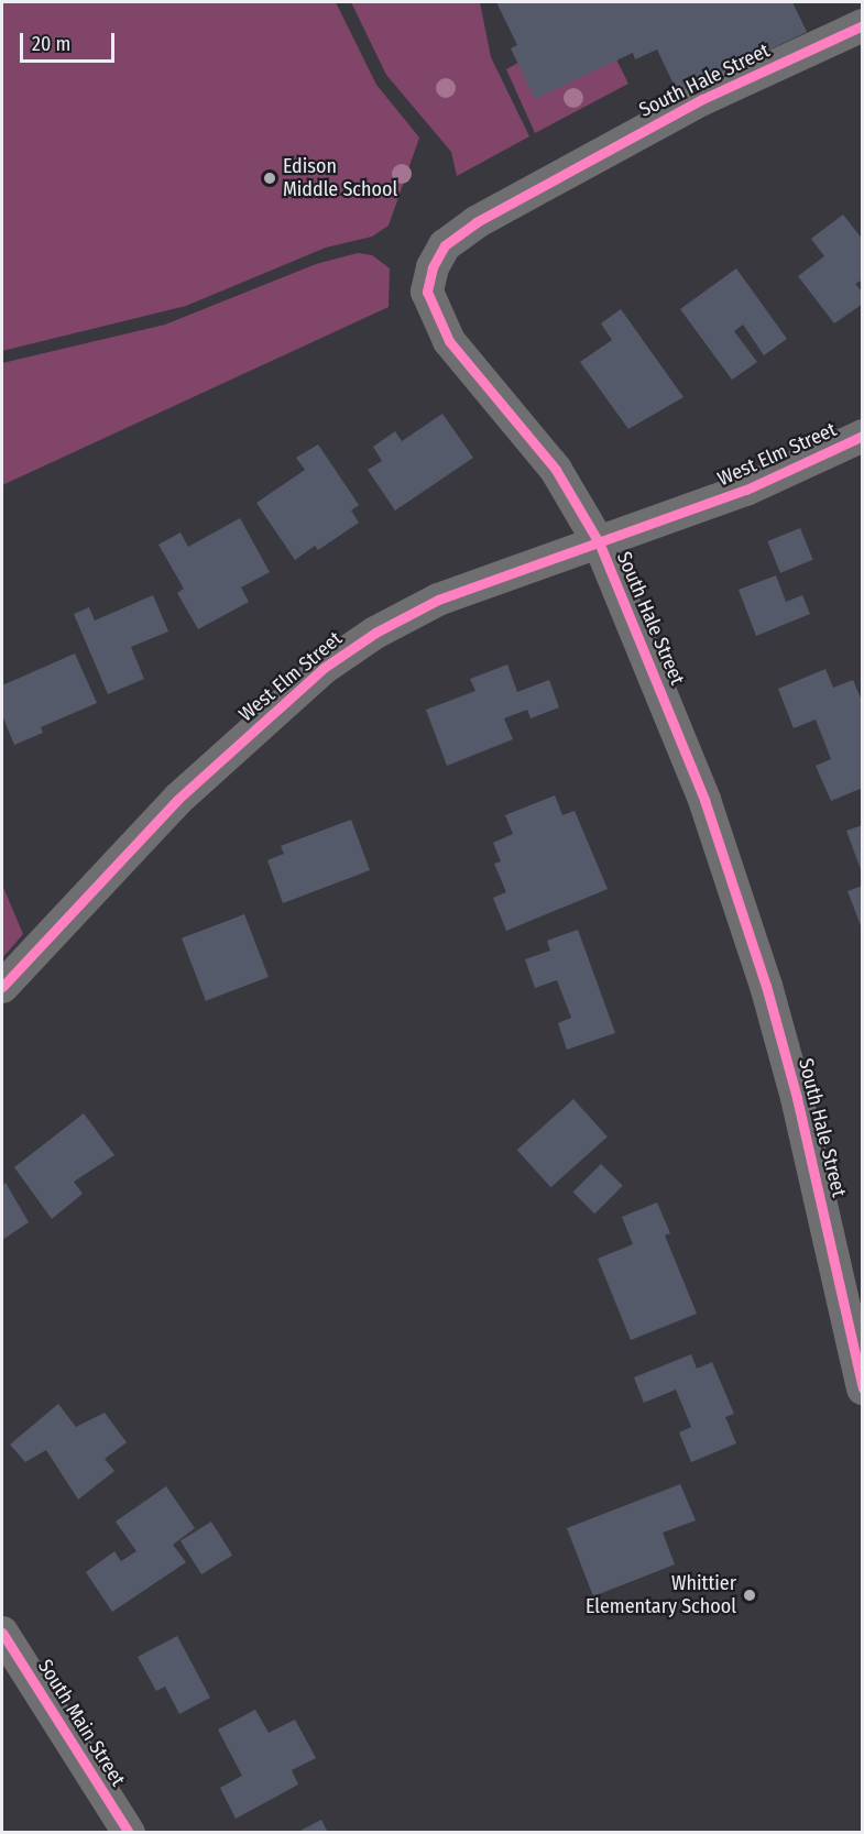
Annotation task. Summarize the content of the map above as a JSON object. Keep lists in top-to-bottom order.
{
  "streets": {
    "street": ["South Hale Street", "West Elm Street", "South Main Street"]
  },
  "crossings": [
    ["South Hale Street", "West Elm Street"]
  ],
  "places": ["Edison Middle School", "Whittier Elementary School"],
  "scale_bar": "20 m"
}
